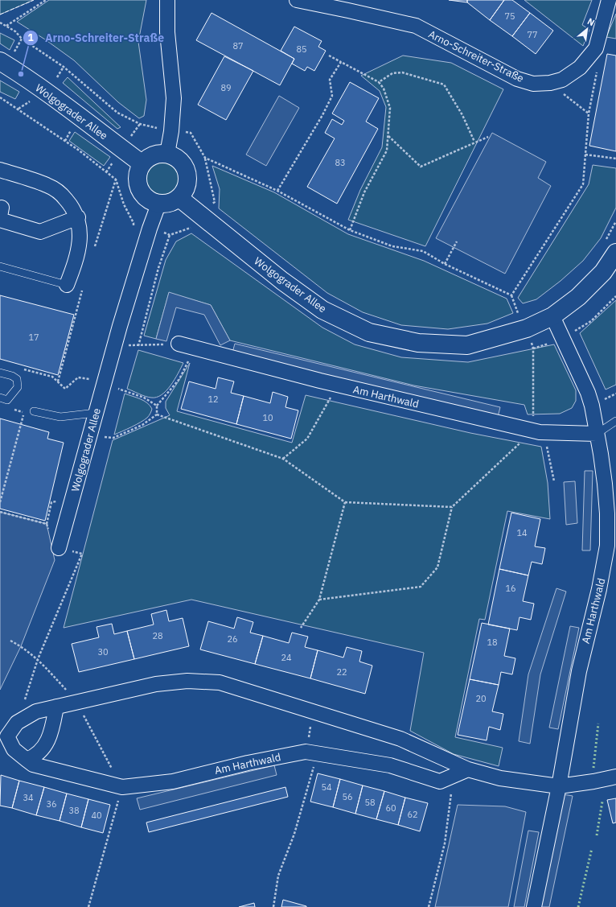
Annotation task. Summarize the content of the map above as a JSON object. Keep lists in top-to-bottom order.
{
  "streets": {
    "main road": ["Wolgograder Allee"],
    "street": ["Arno-Schreiter-Straße", "Am Harthwald"]
  },
  "crossings": [
    ["Wolgograder Allee", "Am Harthwald"]
  ],
  "places": ["Arno-Schreiter-Straße"],
  "house_numbers": [
    "75",
    "77",
    "87",
    "85",
    "89",
    "83",
    "17",
    "12",
    "10",
    "14",
    "16",
    "28",
    "26",
    "18",
    "30",
    "24",
    "22",
    "20",
    "54",
    "56",
    "34",
    "58",
    "36",
    "60",
    "38",
    "62",
    "40"
  ],
  "north": "top right"
}
